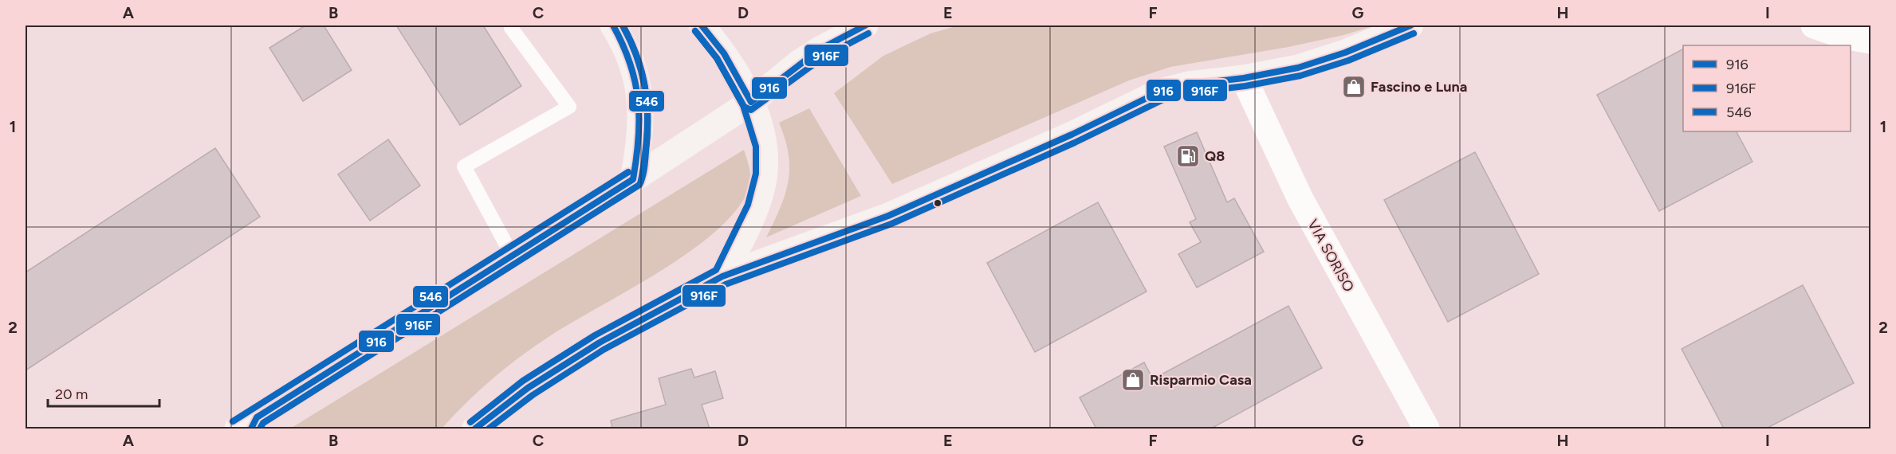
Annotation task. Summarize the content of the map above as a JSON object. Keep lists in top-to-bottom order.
{
  "streets": {
    "street": ["VIA SORISO"]
  },
  "places": {
    "shop": ["Fascino e Luna", "Risparmio Casa"],
    "fuel station": ["Q8"]
  },
  "lines": ["transit line 916", "transit line 916F", "transit line 546"],
  "legend": ["916", "916F", "546"],
  "scale_bar": "20 m",
  "grid": {
    "columns": [
      "A",
      "B",
      "C",
      "D",
      "E",
      "F",
      "G",
      "H",
      "I"
    ],
    "rows": ["1", "2"]
  }
}
